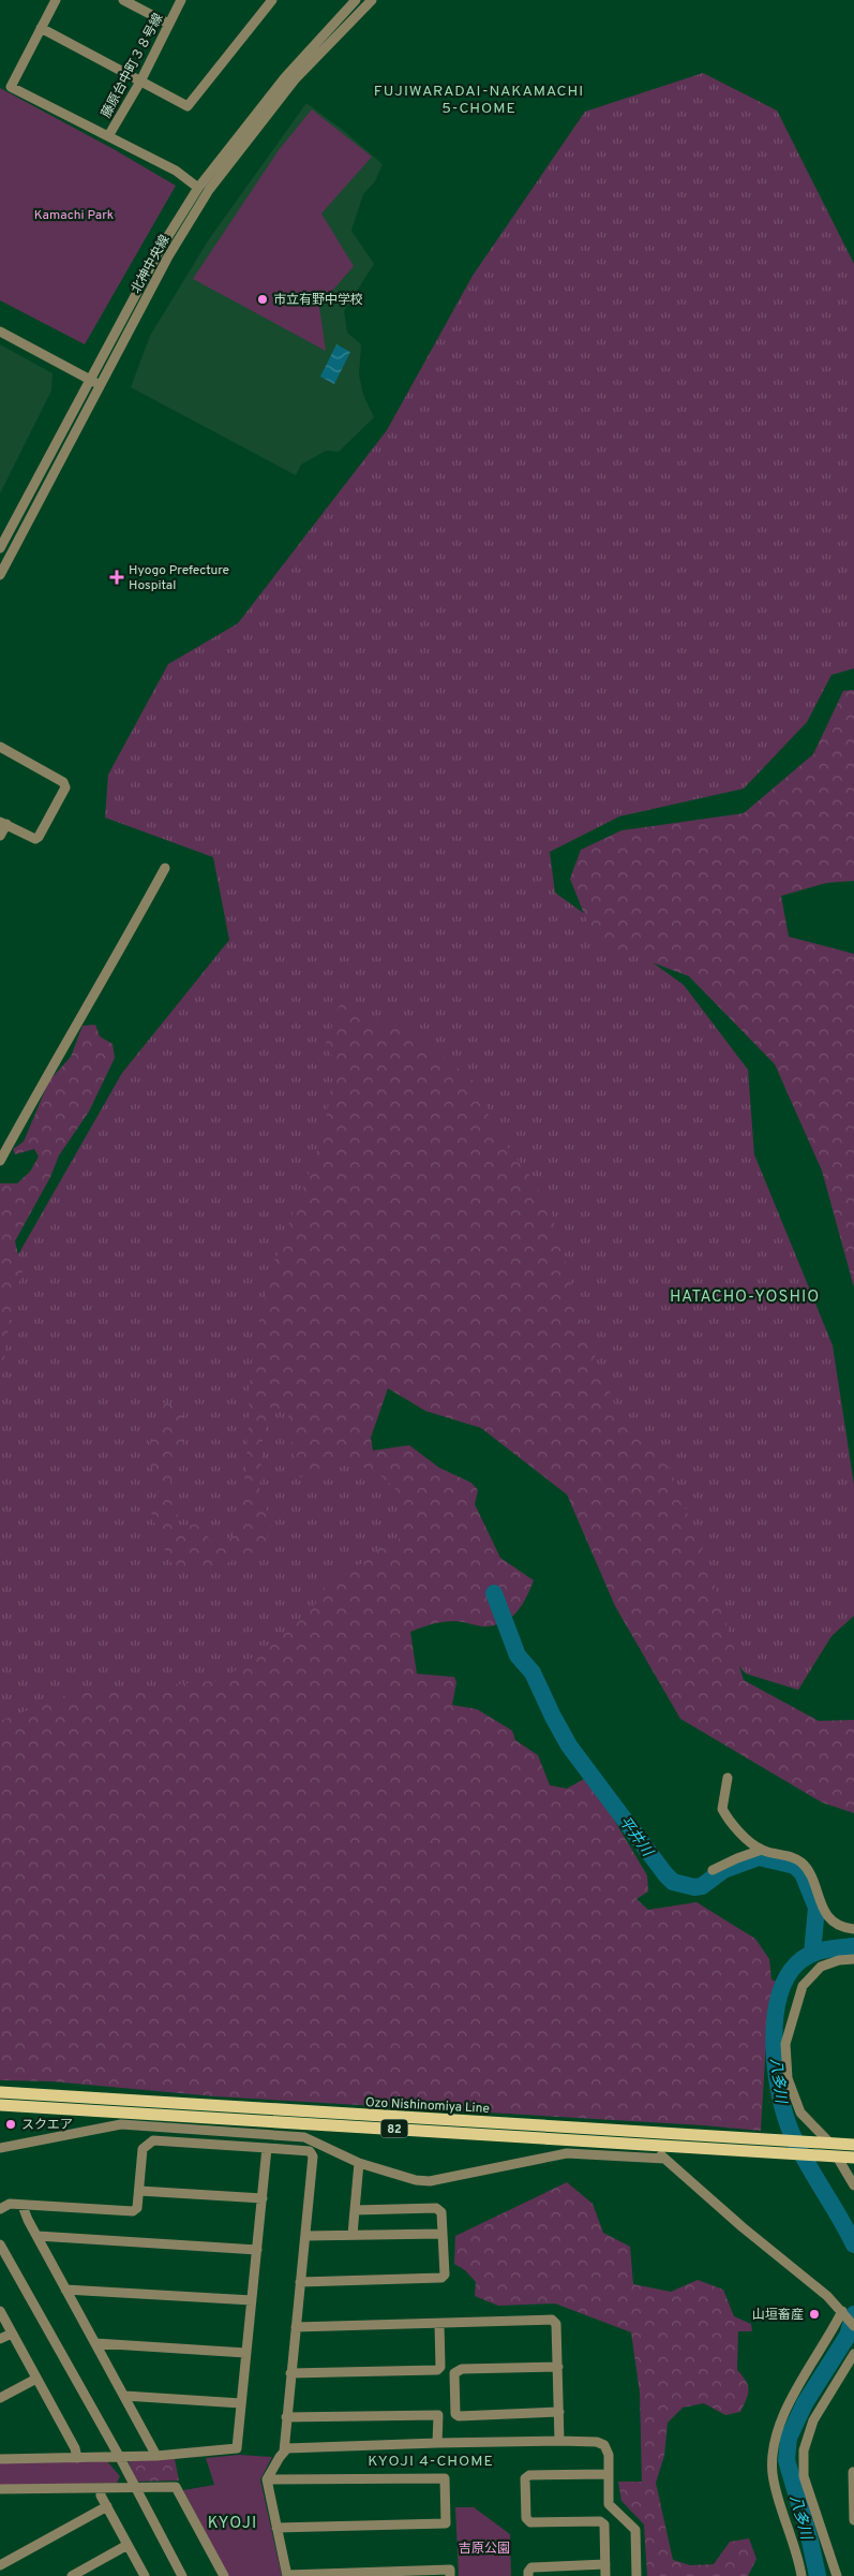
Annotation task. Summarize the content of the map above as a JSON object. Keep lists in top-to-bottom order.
{
  "streets": {
    "main road": ["Ozo Nishinomiya Line", "82"],
    "street": ["藤原台中町３８号線", "北神中央線"]
  },
  "crossings": [
    ["藤原台中町３８号線", "北神中央線"]
  ],
  "districts": [
    "FUJIWARADAI-NAKAMACHI 5-CHOME",
    "HATACHO-YOSHIO",
    "KYOJI 4-CHOME",
    "KYOJI"
  ],
  "water": ["平井川", "八多川"],
  "parks": ["Kamachi Park", "吉原公園"],
  "places": {
    "other": ["市立有野中学校", "スクエア", "山垣畜産"],
    "health": ["Hyogo Prefecture Hospital"]
  }
}
